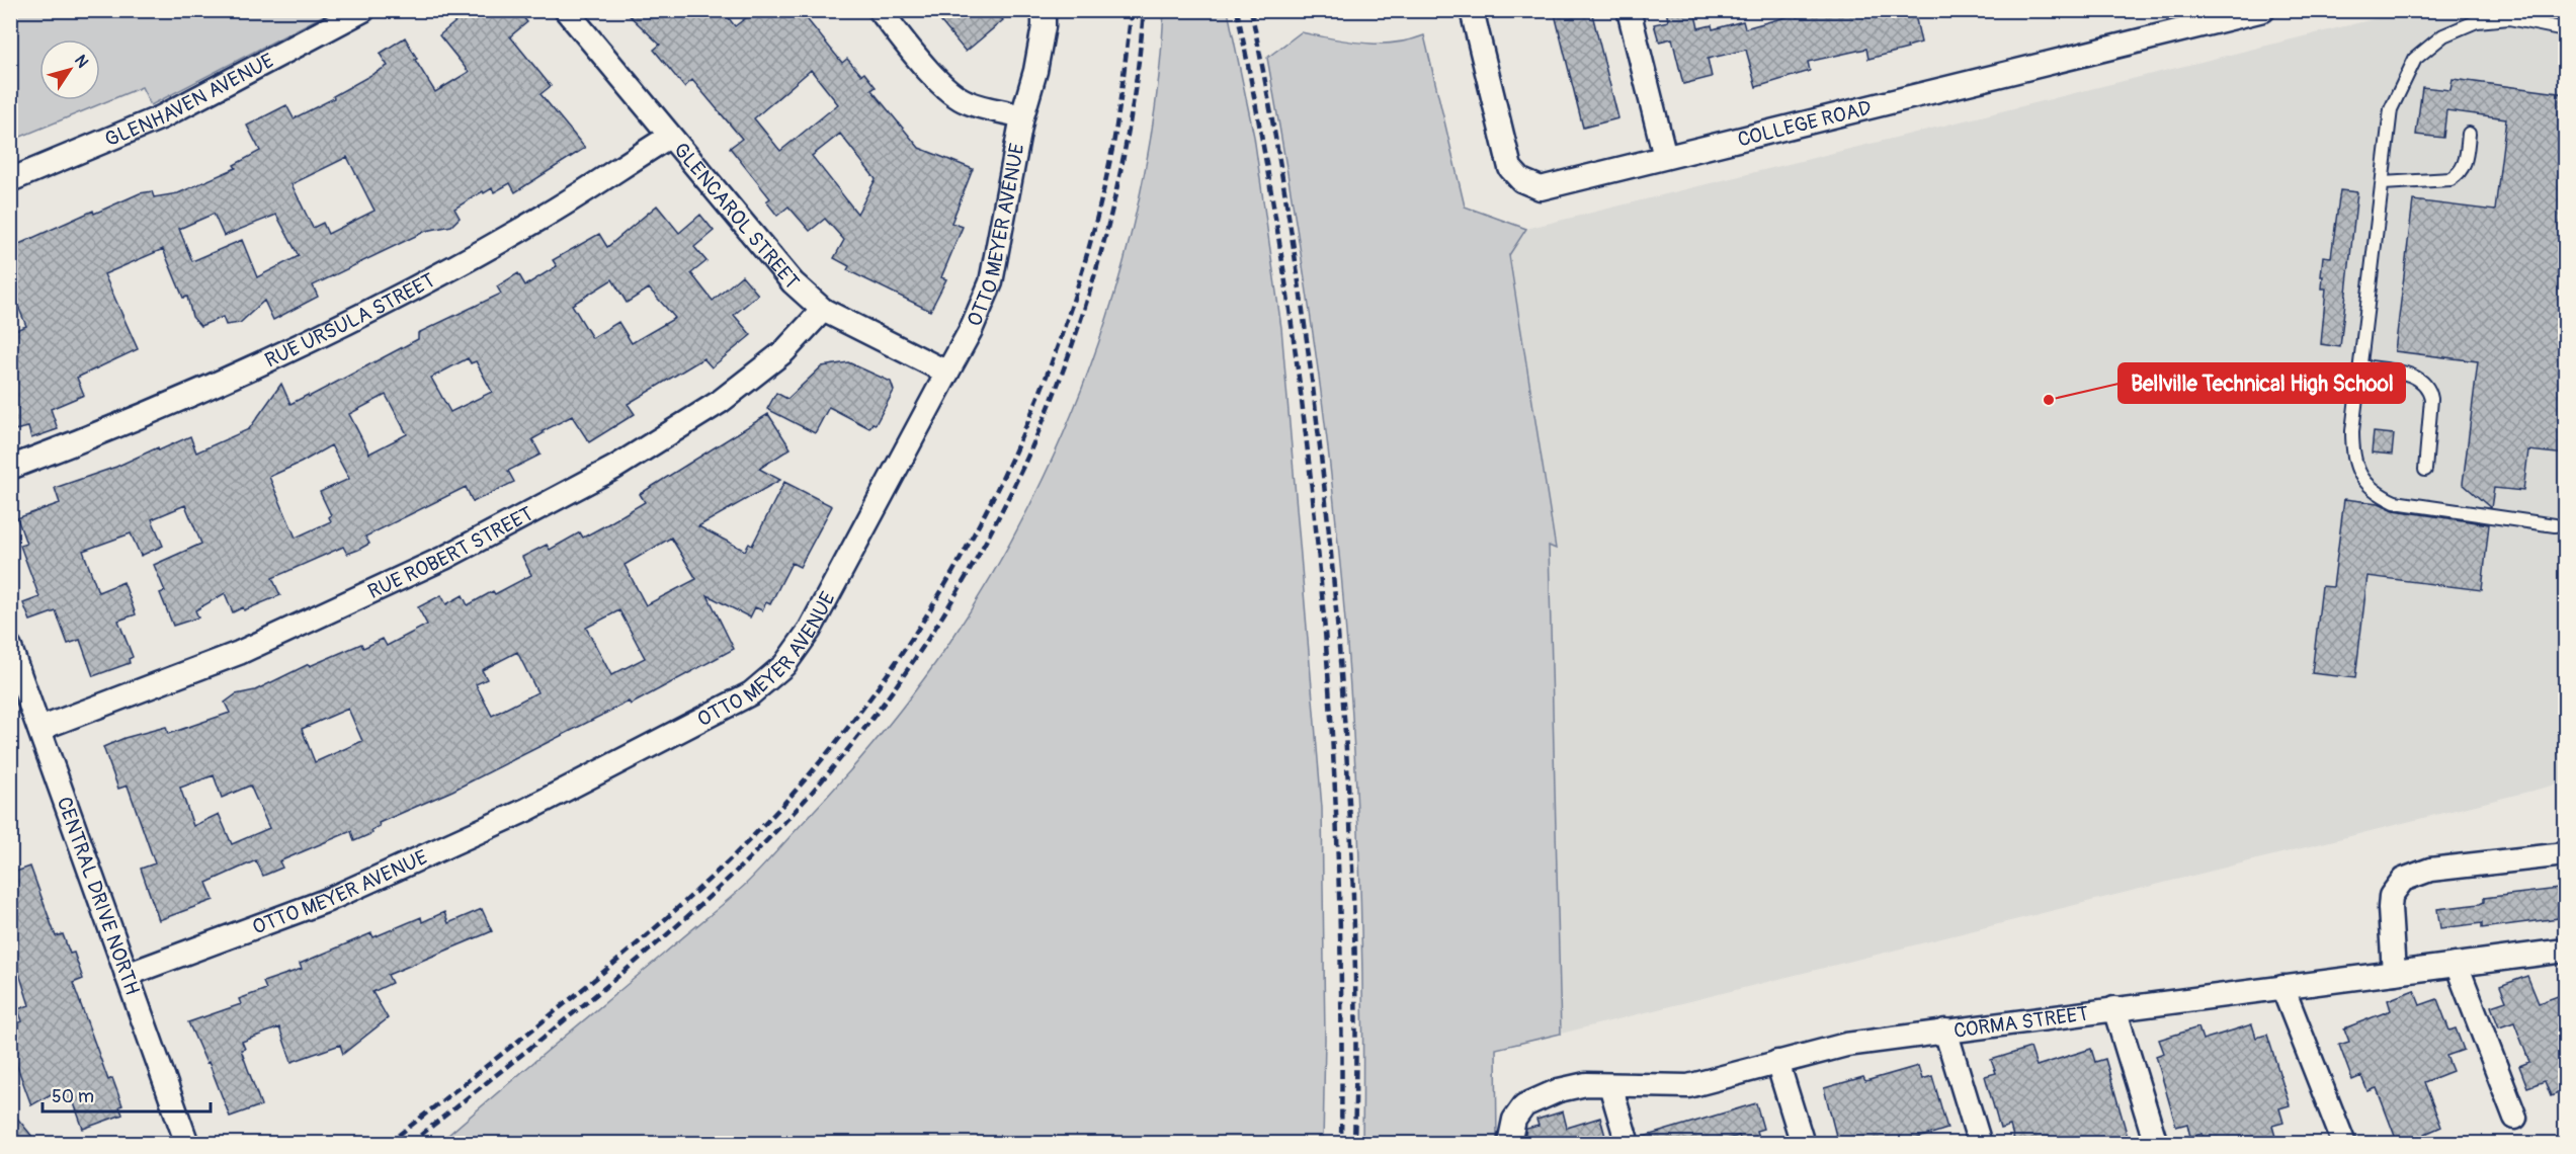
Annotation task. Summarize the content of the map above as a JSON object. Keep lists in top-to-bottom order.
{
  "streets": {
    "street": [
      "GLENHAVEN AVENUE",
      "COLLEGE ROAD",
      "GLENCAROL STREET",
      "OTTO MEYER AVENUE",
      "RUE URSULA STREET",
      "RUE ROBERT STREET",
      "CENTRAL DRIVE NORTH",
      "CORMA STREET"
    ]
  },
  "crossings": [
    ["GLENCAROL STREET", "OTTO MEYER AVENUE"],
    ["GLENCAROL STREET", "RUE URSULA STREET"],
    ["GLENCAROL STREET", "RUE ROBERT STREET"],
    ["OTTO MEYER AVENUE", "CENTRAL DRIVE NORTH"],
    ["RUE ROBERT STREET", "CENTRAL DRIVE NORTH"]
  ],
  "places": ["Bellville Technical High School"],
  "scale_bar": "50 m",
  "north": "top right"
}
